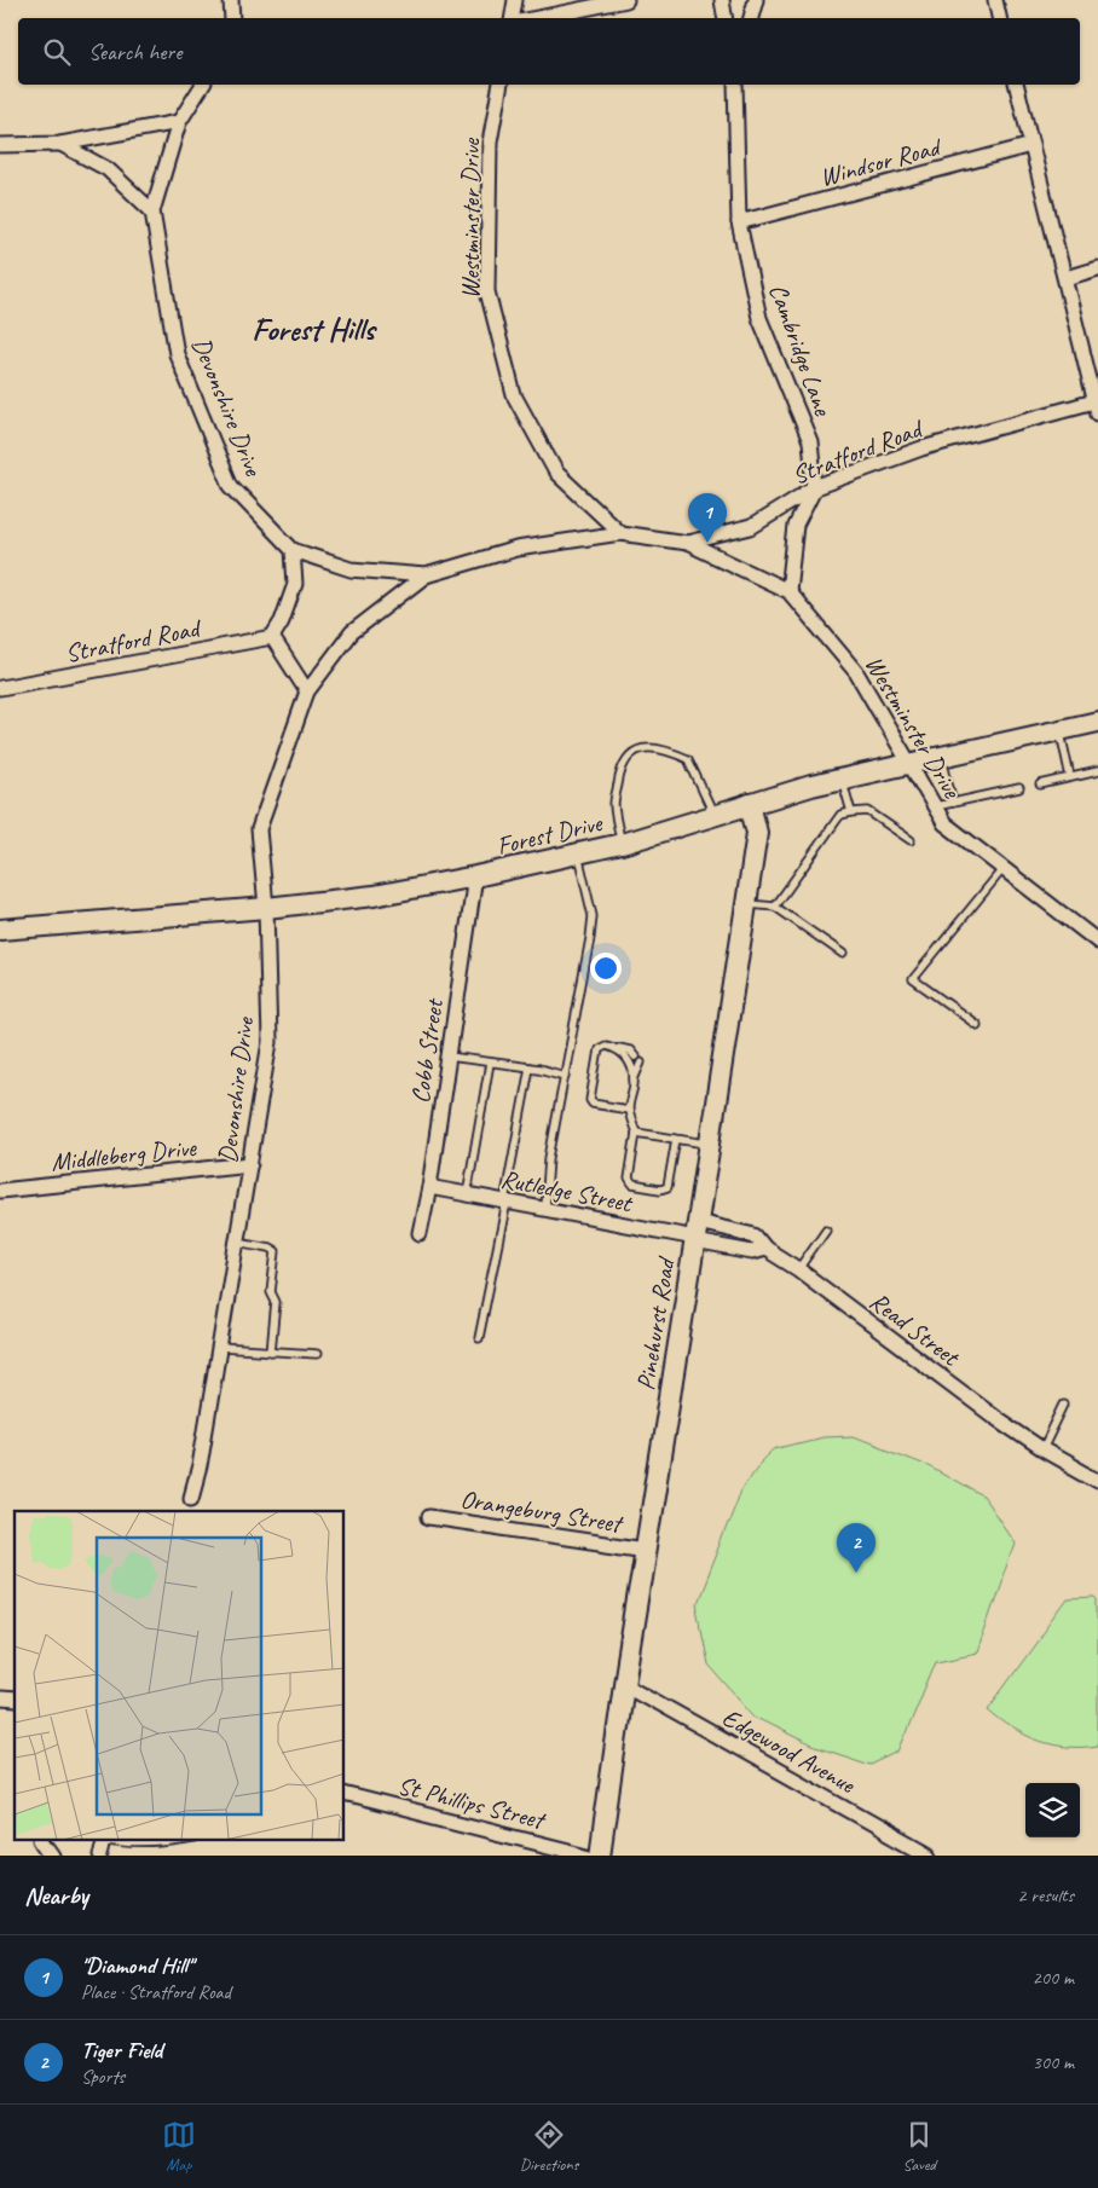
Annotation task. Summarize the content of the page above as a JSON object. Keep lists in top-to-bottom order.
{
  "streets": {
    "main road": ["Forest Drive", "Pinehurst Road"],
    "street": [
      "Windsor Road",
      "Westminster Drive",
      "Cambridge Lane",
      "Devonshire Drive",
      "Stratford Road",
      "Cobb Street",
      "Middleberg Drive",
      "Rutledge Street",
      "Read Street",
      "Orangeburg Street",
      "Edgewood Avenue",
      "St Phillips Street"
    ]
  },
  "crossings": [
    ["Windsor Road", "Cambridge Lane"],
    ["Westminster Drive", "Stratford Road"],
    ["Westminster Drive", "Forest Drive"],
    ["Cambridge Lane", "Stratford Road"],
    ["Devonshire Drive", "Stratford Road"],
    ["Devonshire Drive", "Forest Drive"],
    ["Devonshire Drive", "Middleberg Drive"],
    ["Forest Drive", "Cobb Street"],
    ["Forest Drive", "Pinehurst Road"],
    ["Cobb Street", "Rutledge Street"],
    ["Rutledge Street", "Pinehurst Road"],
    ["Rutledge Street", "Read Street"],
    ["Pinehurst Road", "Orangeburg Street"],
    ["Pinehurst Road", "Edgewood Avenue"]
  ],
  "districts": ["Forest Hills"],
  "page": {
    "search": "Search here",
    "pins": ["1", "2"],
    "heading": ["Nearby", "2 results"],
    "list": [
      {
        "mark": "1",
        "name": "\"Diamond Hill\"",
        "note": "Place · Stratford Road",
        "value": "200 m"
      },
      {
        "mark": "2",
        "name": "Tiger Field",
        "note": "Sports",
        "value": "300 m"
      }
    ],
    "nav": ["Map", "Directions", "Saved"]
  }
}
